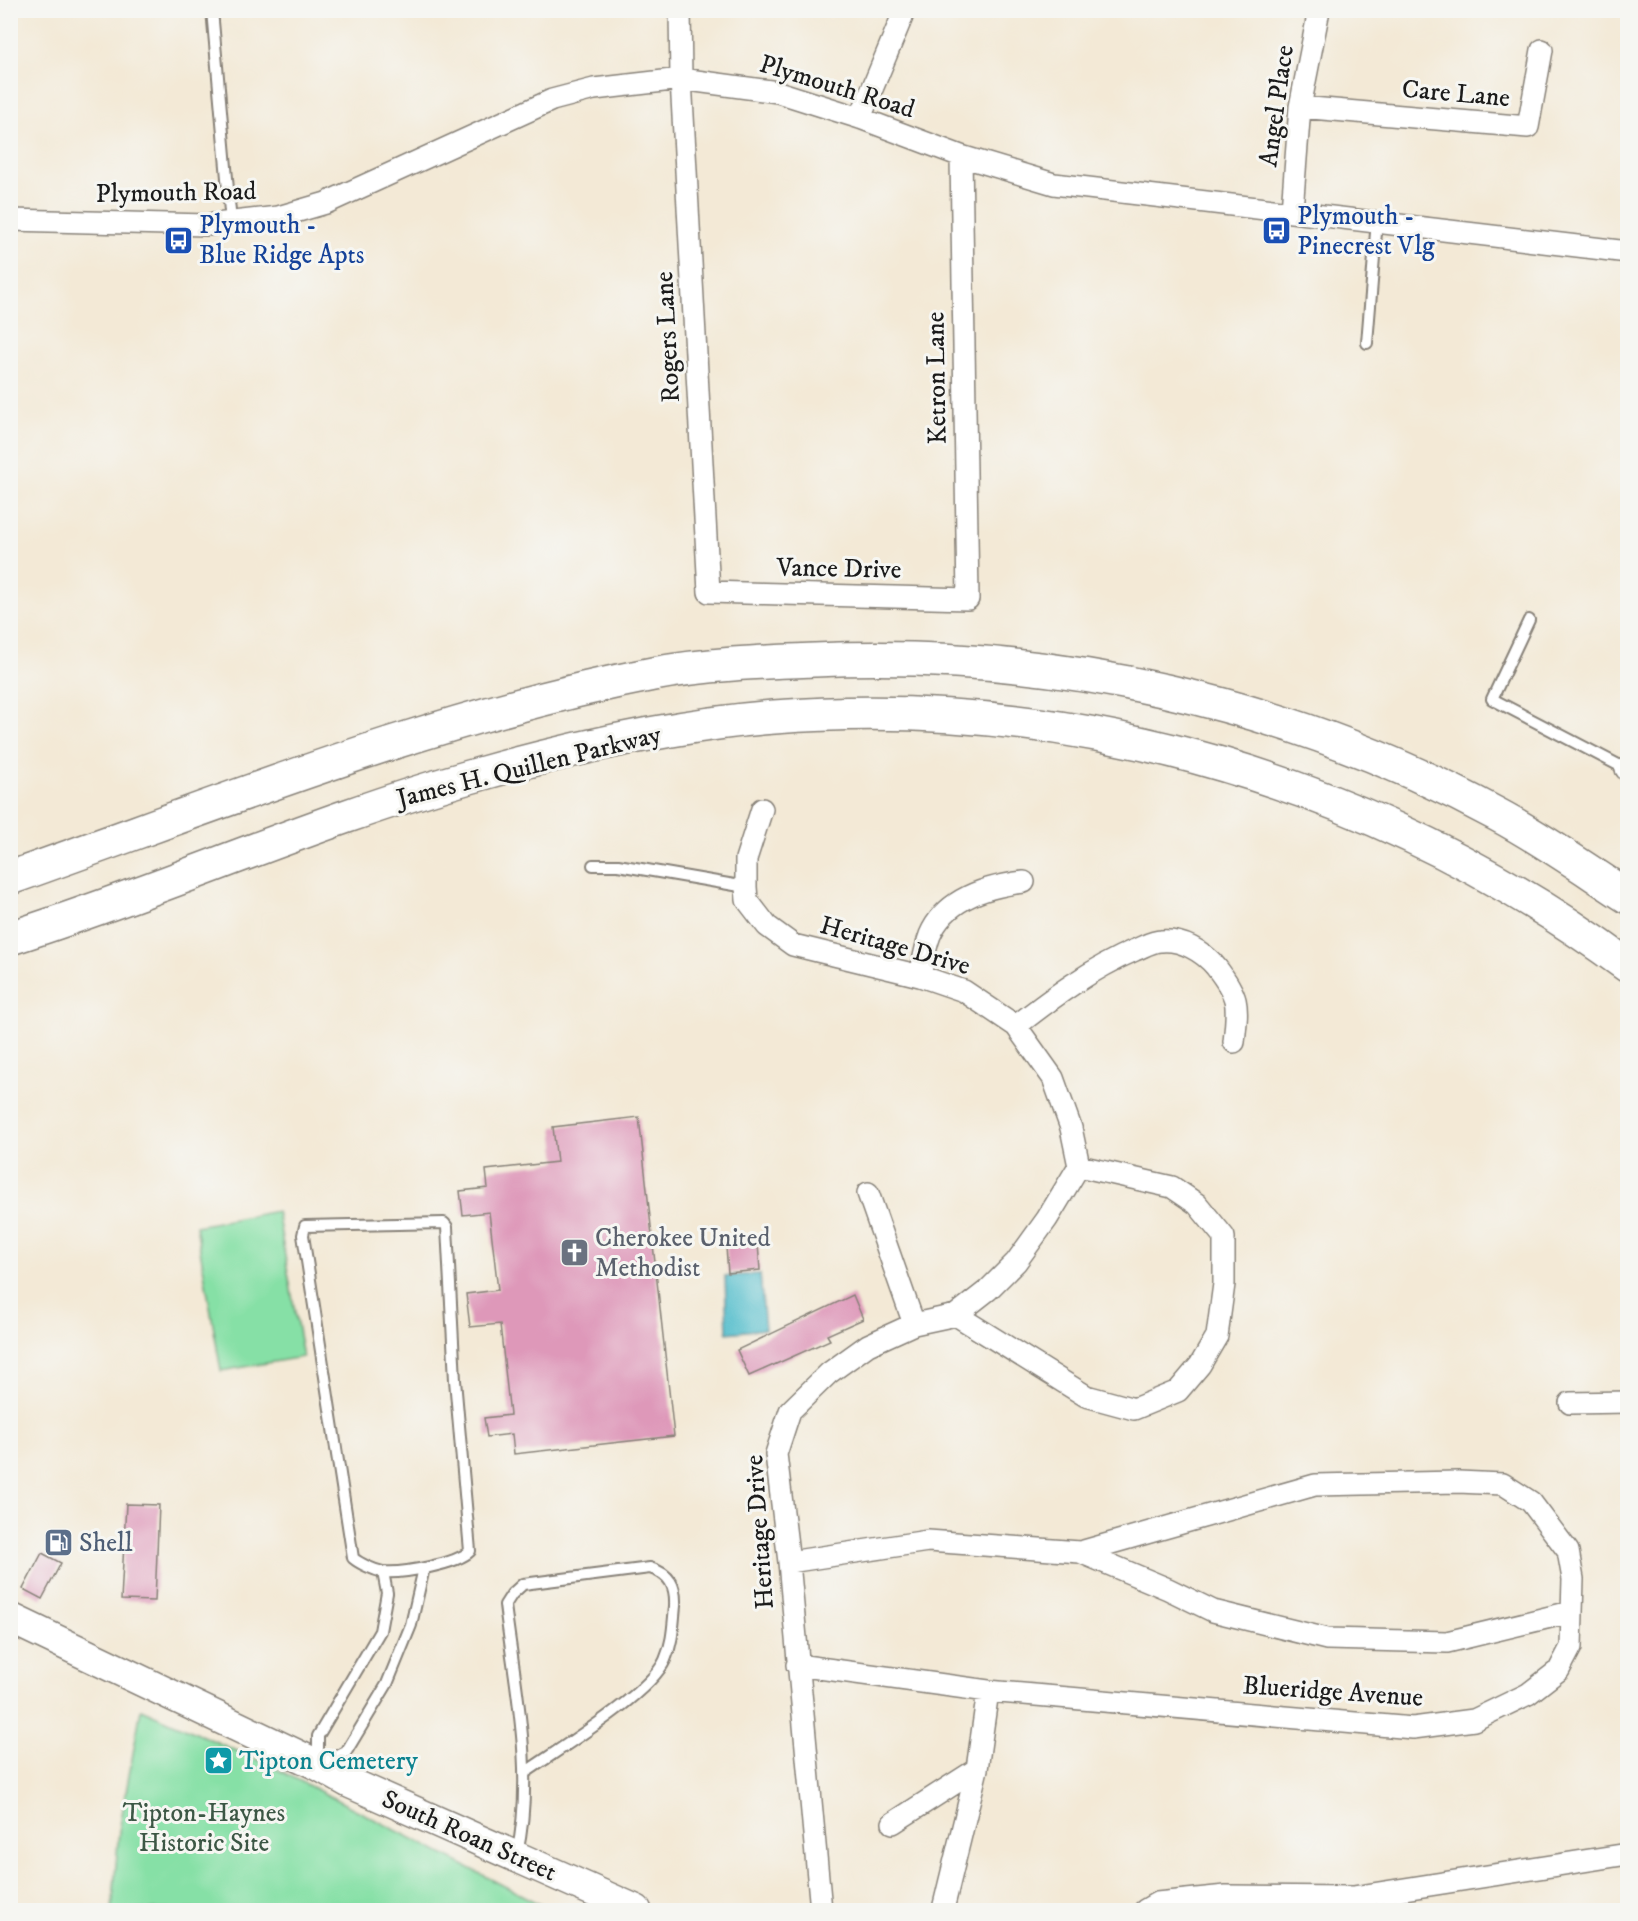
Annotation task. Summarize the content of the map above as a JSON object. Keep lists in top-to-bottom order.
{
  "streets": {
    "highway": ["James H. Quillen Parkway"],
    "main road": ["South Roan Street"],
    "street": [
      "Plymouth Road",
      "Care Lane",
      "Angel Place",
      "Rogers Lane",
      "Ketron Lane",
      "Vance Drive",
      "Heritage Drive",
      "Blueridge Avenue"
    ]
  },
  "crossings": [
    ["Plymouth Road", "Angel Place"],
    ["Plymouth Road", "Rogers Lane"],
    ["Plymouth Road", "Ketron Lane"],
    ["Care Lane", "Angel Place"],
    ["Rogers Lane", "Vance Drive"],
    ["Ketron Lane", "Vance Drive"],
    ["Heritage Drive", "Blueridge Avenue"]
  ],
  "parks": ["Tipton-Haynes Historic Site"],
  "places": {
    "bus stop": ["Plymouth - Pinecrest Vlg", "Plymouth - Blue Ridge Apts"],
    "church": ["Cherokee United Methodist"],
    "fuel station": ["Shell"],
    "place": ["Tipton Cemetery"]
  }
}
